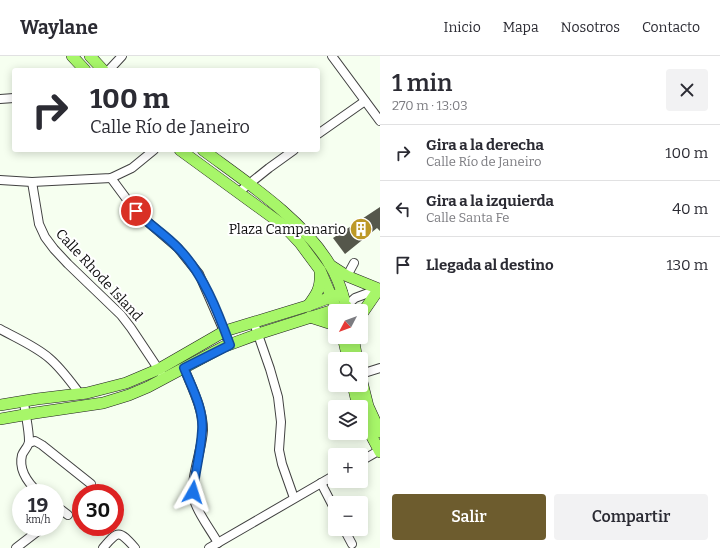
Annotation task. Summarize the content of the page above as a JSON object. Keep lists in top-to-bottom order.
{
  "streets": {
    "street": ["Calle Rhode Island"]
  },
  "places": {
    "building": ["Plaza Campanario"]
  },
  "north": "bottom left",
  "page": {
    "header": "Waylane",
    "nav": [
      "Inicio",
      "Mapa",
      "Nosotros",
      "Contacto"
    ],
    "heading": ["1 min", "270 m · 13:03"],
    "turn": ["100 m", "Calle Río de Janeiro"],
    "list": [
      {
        "name": "Gira a la derecha",
        "note": "Calle Río de Janeiro",
        "value": "100 m"
      },
      {
        "name": "Gira a la izquierda",
        "note": "Calle Santa Fe",
        "value": "40 m"
      },
      {
        "name": "Llegada al destino",
        "value": "130 m"
      }
    ],
    "map_buttons": ["+", "−"],
    "speed": "19 km/h",
    "limit": "30",
    "buttons": ["Salir", "Compartir"]
  }
}
